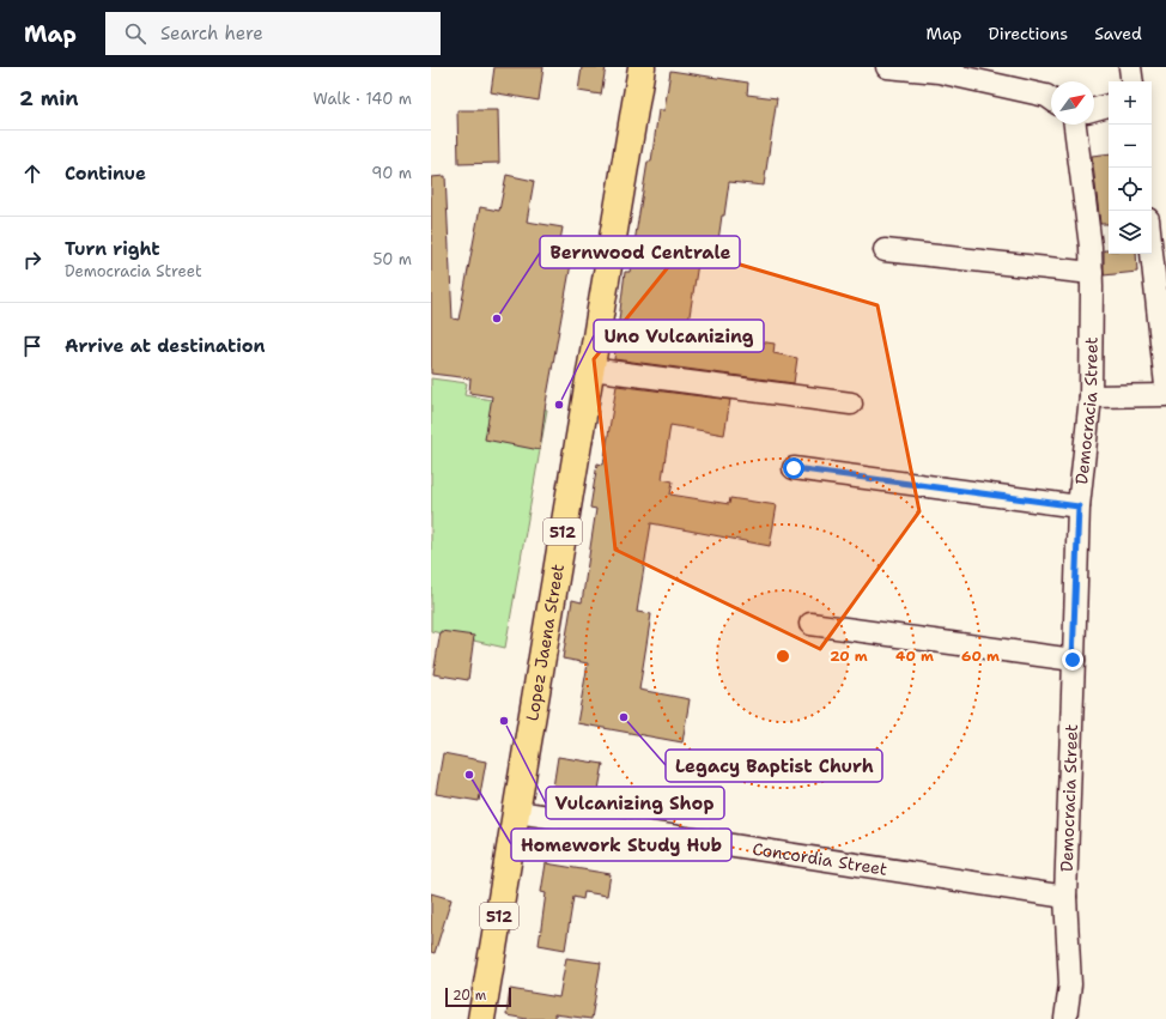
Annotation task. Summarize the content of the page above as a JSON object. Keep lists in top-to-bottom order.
{
  "streets": {
    "main road": ["512", "Lopez Jaena Street"],
    "street": ["Democracia Street", "Concordia Street"]
  },
  "crossings": [
    ["Democracia Street", "Concordia Street"],
    ["Lopez Jaena Street", "Concordia Street"]
  ],
  "places": [
    "Bernwood Centrale",
    "Uno Vulcanizing",
    "Legacy Baptist Churh",
    "Vulcanizing Shop",
    "Homework Study Hub"
  ],
  "scale_bar": "20 m",
  "north": "top right",
  "page": {
    "header": "Map",
    "search": "Search here",
    "nav": ["Map", "Directions", "Saved"],
    "heading": ["2 min", "Walk · 140 m"],
    "map_buttons": ["+", "−"],
    "list": [
      ["Continue", "90 m"],
      ["Turn right", "Democracia Street", "50 m"],
      "Arrive at destination"
    ],
    "scale": "20 m"
  },
  "rings": ["20 m", "40 m", "60 m"]
}
